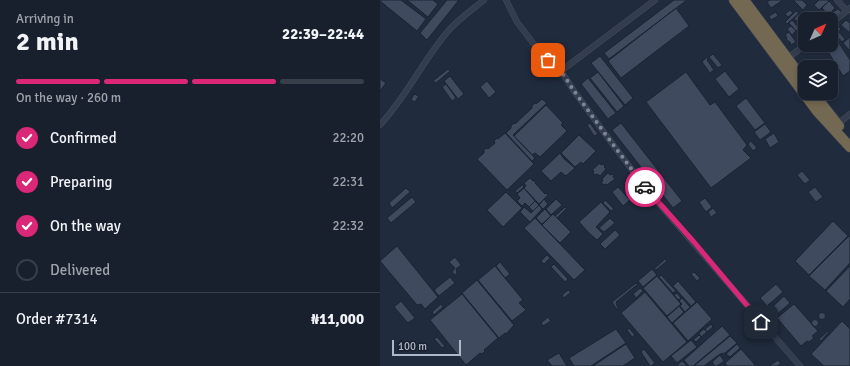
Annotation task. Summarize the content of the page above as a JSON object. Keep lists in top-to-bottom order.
{
  "scale_bar": "100 m",
  "north": "top right",
  "page": {
    "heading": ["2 min", "Arriving in", "22:39–22:44"],
    "panel": ["Order #7314", "₦11,000"],
    "bar": "On the way · 260 m",
    "list": [
      ["Confirmed", "22:20"],
      ["Preparing", "22:31"],
      ["On the way", "22:32"],
      "Delivered"
    ],
    "scale": "100 m"
  }
}
